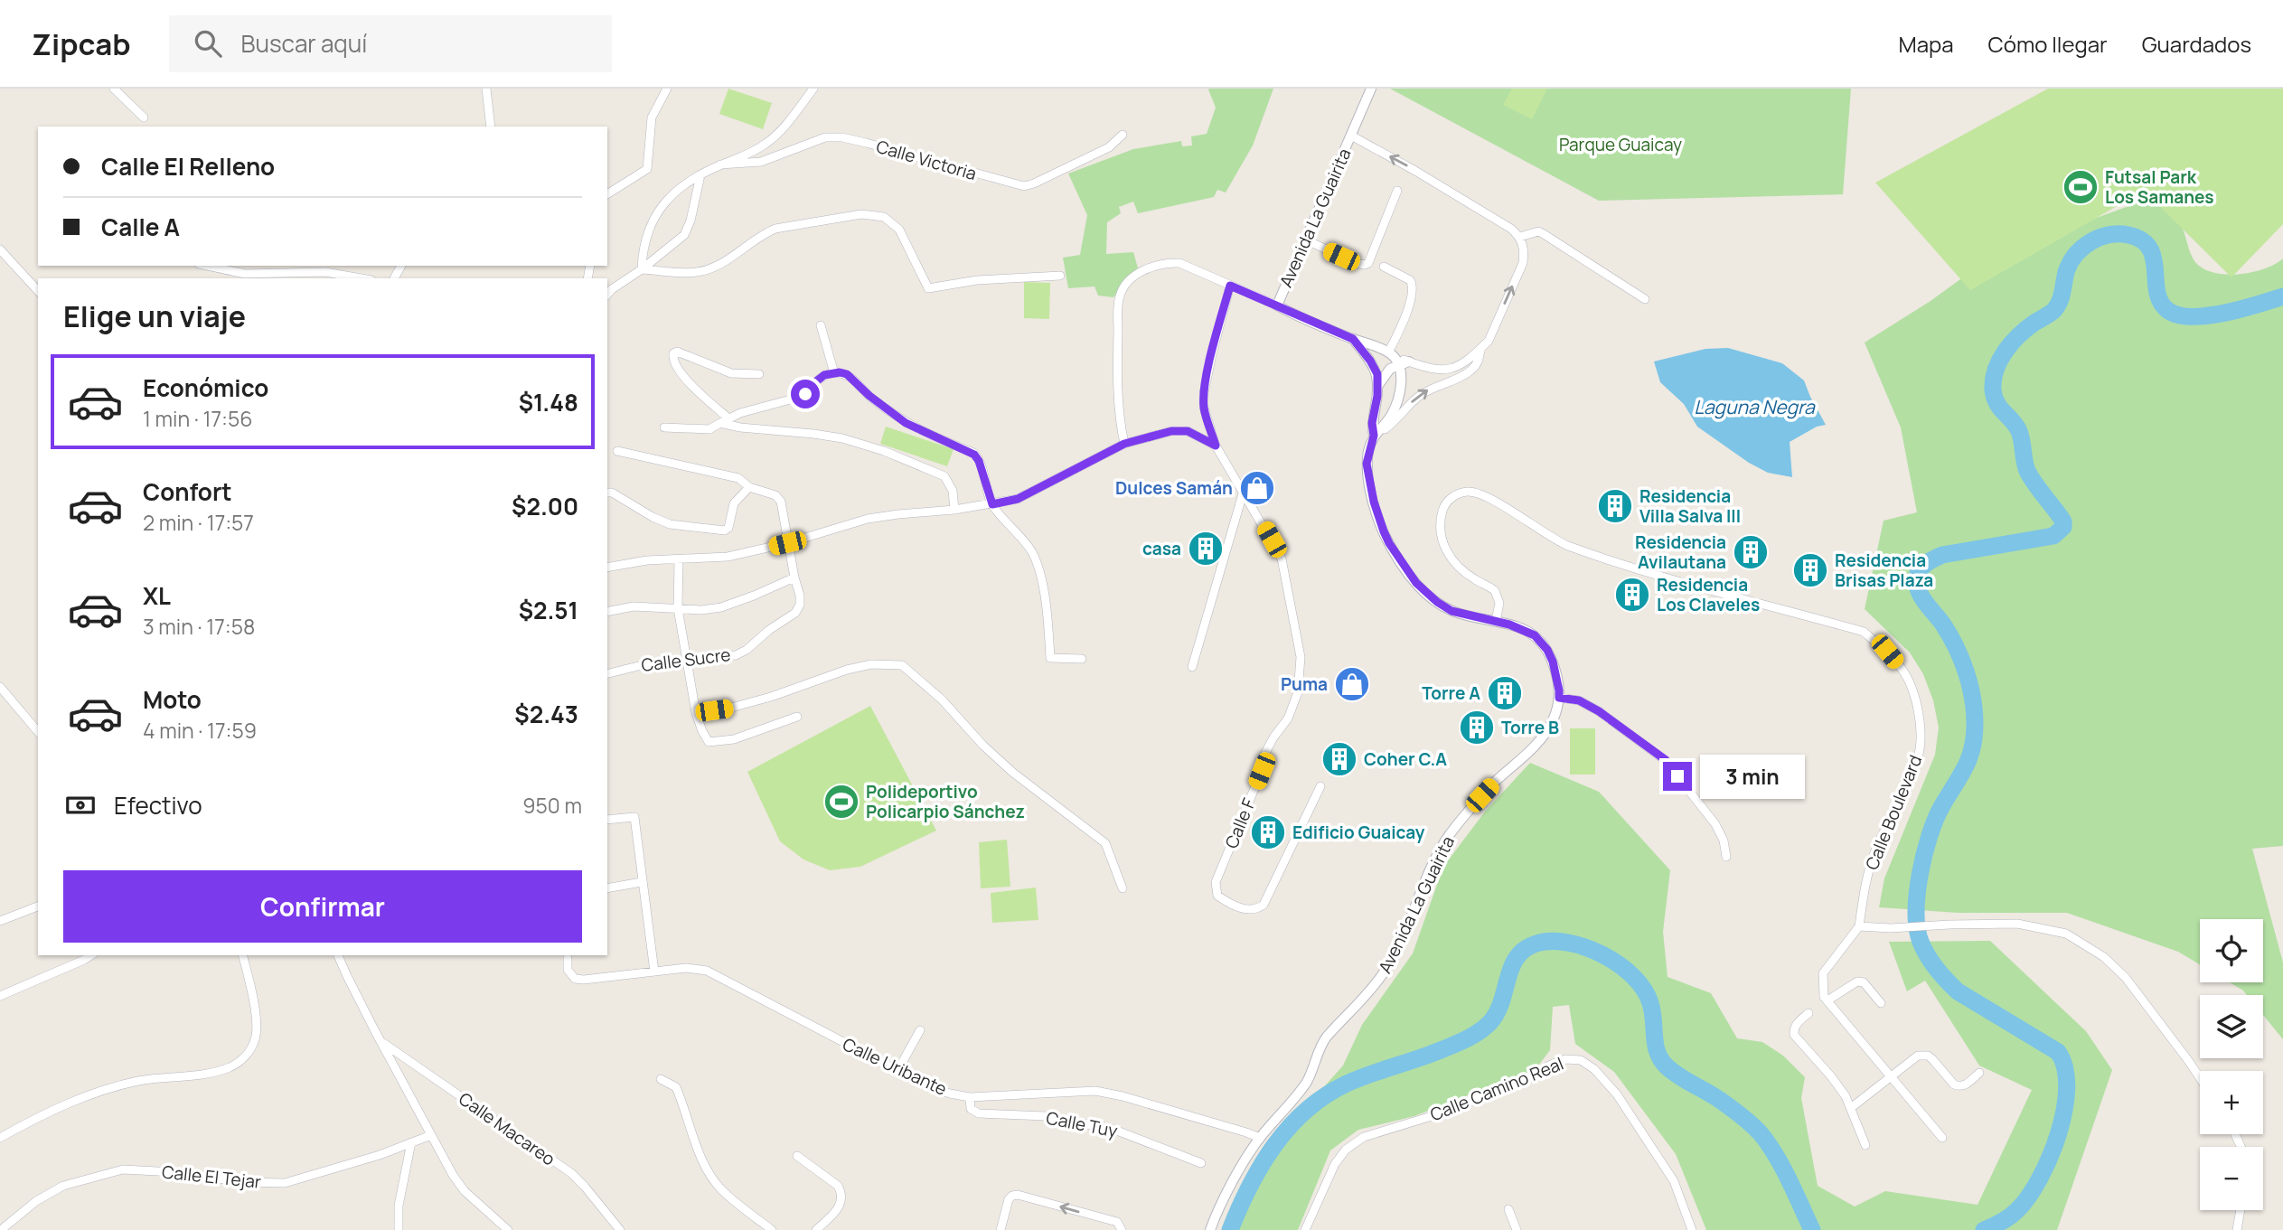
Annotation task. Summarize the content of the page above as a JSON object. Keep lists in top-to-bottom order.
{
  "streets": {
    "street": [
      "Calle Victoria",
      "Avenida La Guairita",
      "Calle Sucre",
      "Calle Boulevard",
      "Calle F",
      "Calle Uribante",
      "Calle Camino Real",
      "Calle Tuy",
      "Calle Macareo",
      "Calle El Tejar"
    ]
  },
  "crossings": [
    ["Avenida La Guairita", "Calle Boulevard"],
    ["Avenida La Guairita", "Calle Uribante"],
    ["Calle Uribante", "Calle Tuy"]
  ],
  "water": ["Laguna Negra"],
  "parks": ["Parque Guaicay"],
  "places": {
    "sports": ["Futsal Park Los Samanes", "Polideportivo Policarpio Sánchez"],
    "shop": ["Dulces Samán", "Puma"],
    "building": [
      "Residencia Villa Salva III",
      "casa",
      "Residencia Avilautana",
      "Residencia Brisas Plaza",
      "Residencia Los Claveles",
      "Torre A",
      "Torre B",
      "Coher C.A",
      "Edificio Guaicay"
    ]
  },
  "page": {
    "header": "Zipcab",
    "search": "Buscar aquí",
    "nav": ["Mapa", "Cómo llegar", "Guardados"],
    "banner": ["Calle El Relleno", "Calle A"],
    "heading": "Elige un viaje",
    "list": [
      {
        "name": "Económico",
        "note": "1 min · 17:56",
        "value": "$1.48"
      },
      {
        "name": "Confort",
        "note": "2 min · 17:57",
        "value": "$2.00"
      },
      {
        "name": "XL",
        "note": "3 min · 17:58",
        "value": "$2.51"
      },
      {
        "name": "Moto",
        "note": "4 min · 17:59",
        "value": "$2.43"
      }
    ],
    "bubble": "3 min",
    "pay": ["Efectivo", "950 m"],
    "buttons": "Confirmar",
    "map_buttons": ["+", "−"]
  }
}
